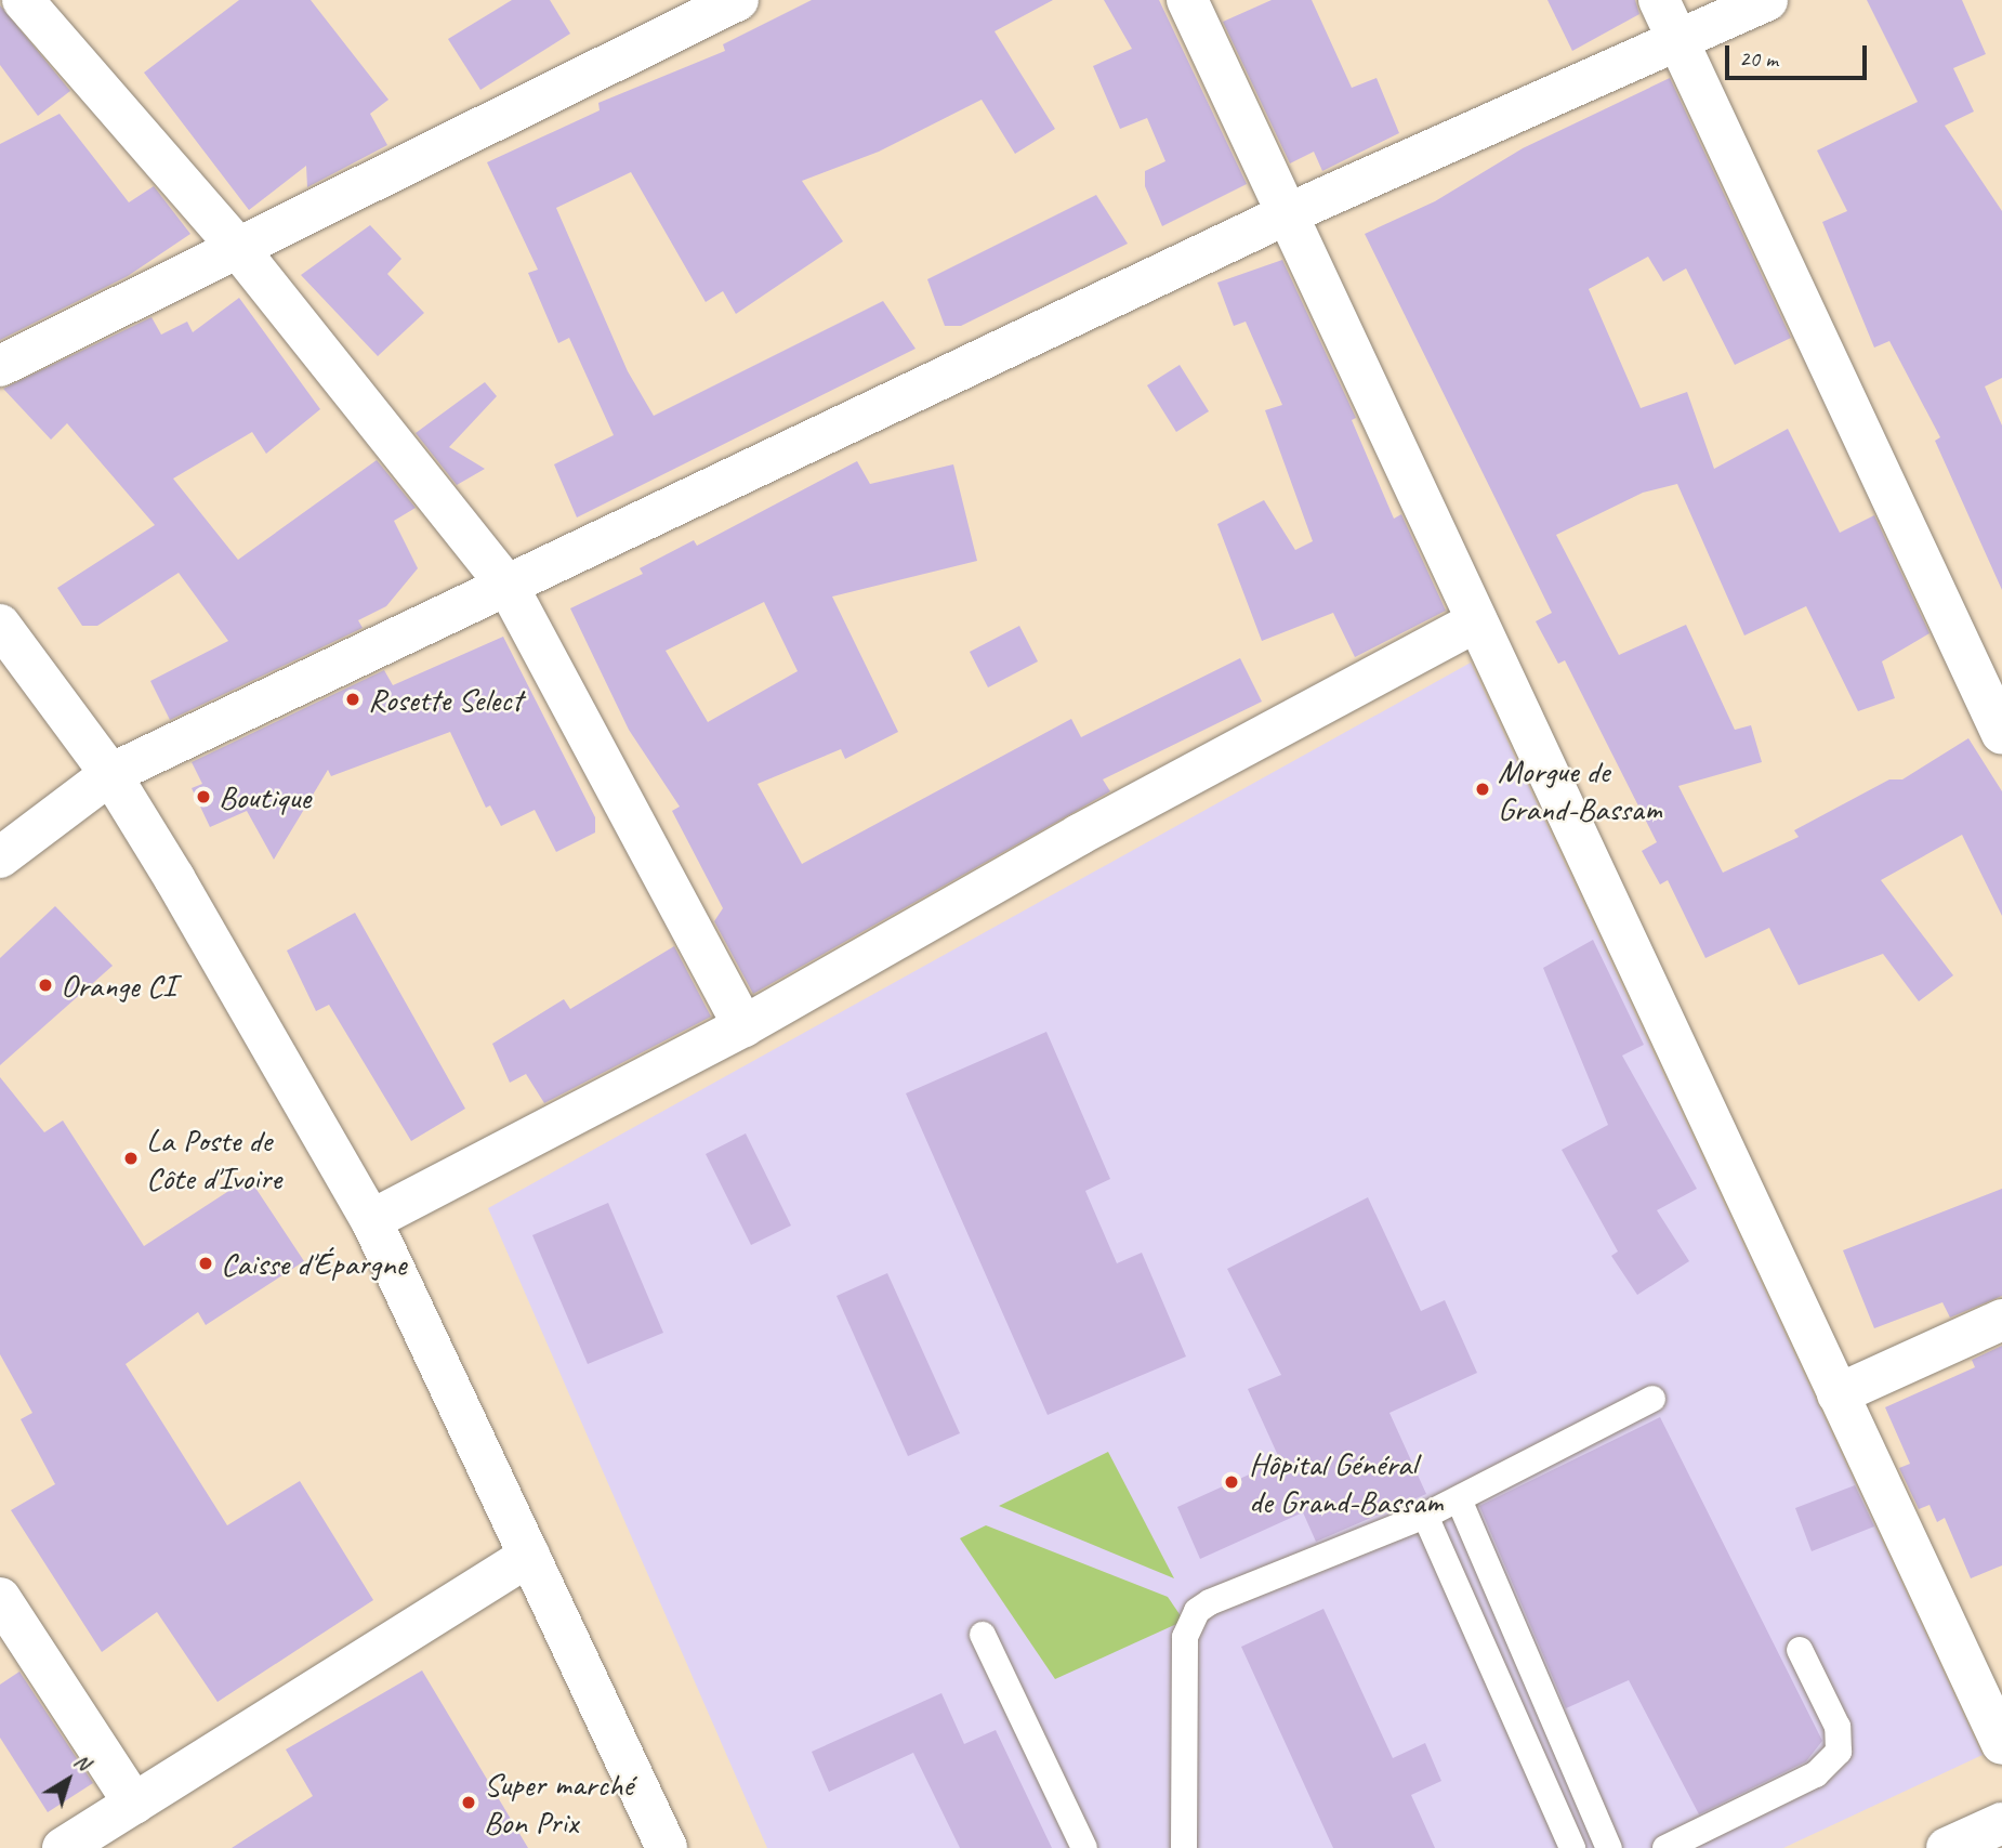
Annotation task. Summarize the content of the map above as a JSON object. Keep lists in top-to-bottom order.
{
  "places": [
    "Rosette Select",
    "Morgue de Grand-Bassam",
    "Boutique",
    "Orange CI",
    "La Poste de Côte d'Ivoire",
    "Caisse d'Épargne",
    "Hôpital Général de Grand-Bassam",
    "Super marché Bon Prix"
  ],
  "scale_bar": "20 m",
  "north": "top right"
}
